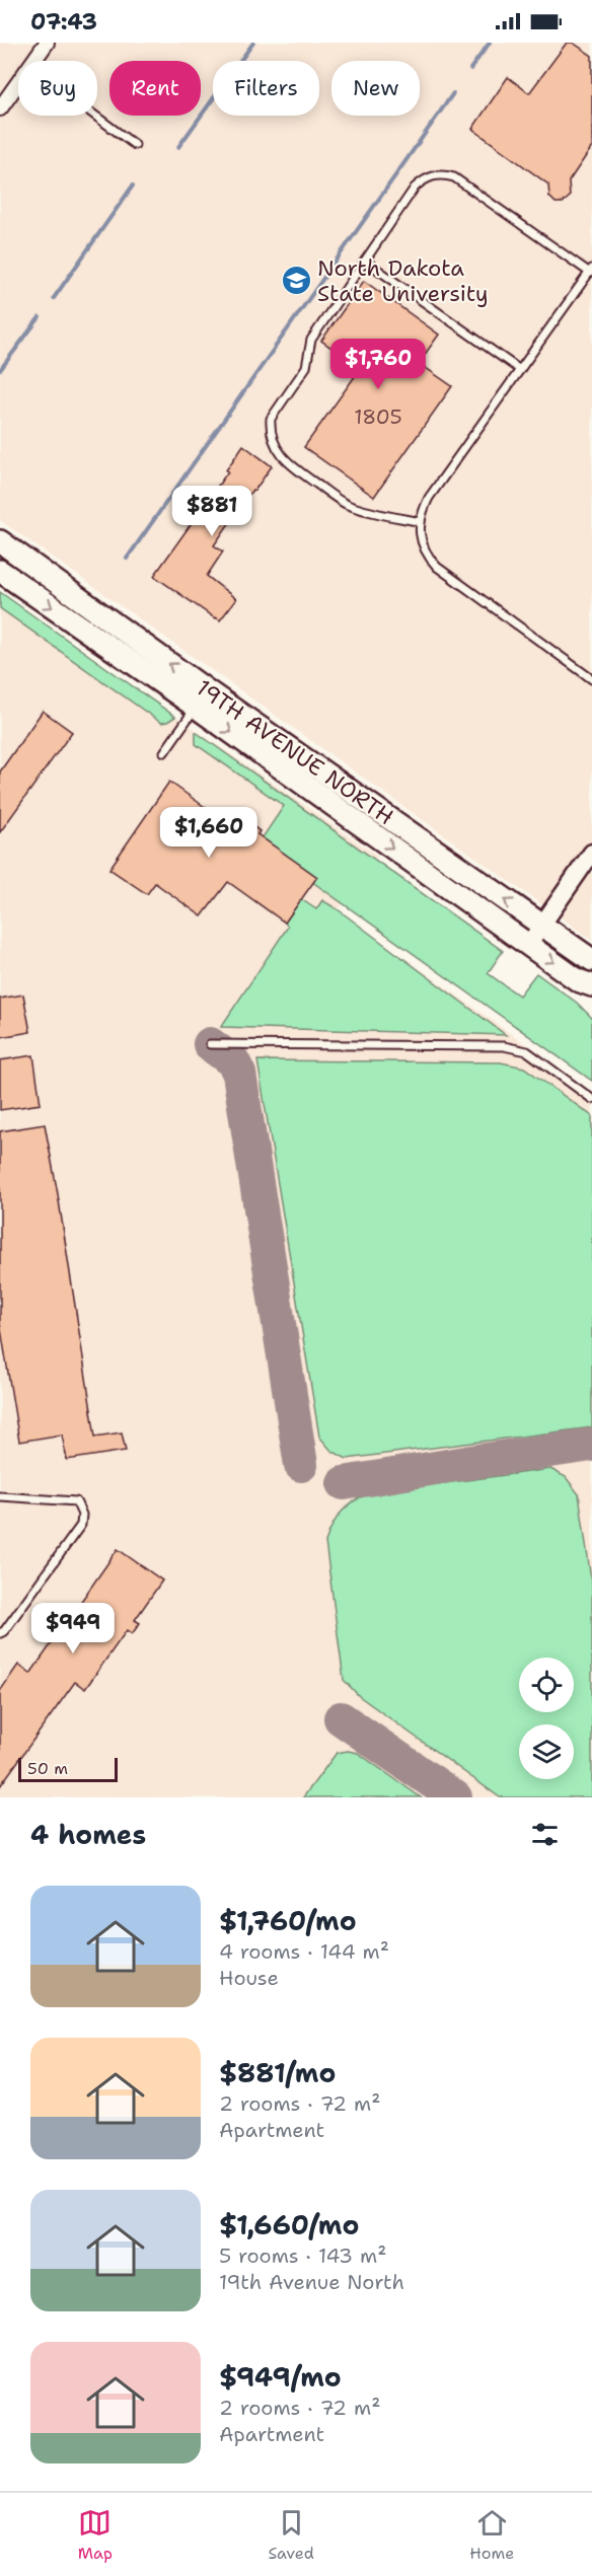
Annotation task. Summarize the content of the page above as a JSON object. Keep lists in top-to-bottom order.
{
  "streets": {
    "main road": ["19TH AVENUE NORTH"]
  },
  "places": {
    "school or university": ["North Dakota State University"]
  },
  "house_numbers": ["1805"],
  "scale_bar": "50 m",
  "page": {
    "status": "07:43",
    "chip": [
      "Buy",
      "Rent",
      "Filters",
      "New"
    ],
    "price": [
      "$1,760",
      "$881",
      "$1,660",
      "$949"
    ],
    "scale": "50 m",
    "heading": "4 homes",
    "list": [
      {
        "name": "$1,760/mo",
        "note": "4 rooms · 144 m² · House"
      },
      {
        "name": "$881/mo",
        "note": "2 rooms · 72 m² · Apartment"
      },
      {
        "name": "$1,660/mo",
        "note": "5 rooms · 143 m² · 19th Avenue North"
      },
      {
        "name": "$949/mo",
        "note": "2 rooms · 72 m² · Apartment"
      }
    ],
    "tabs": ["Map", "Saved", "Home"]
  }
}
